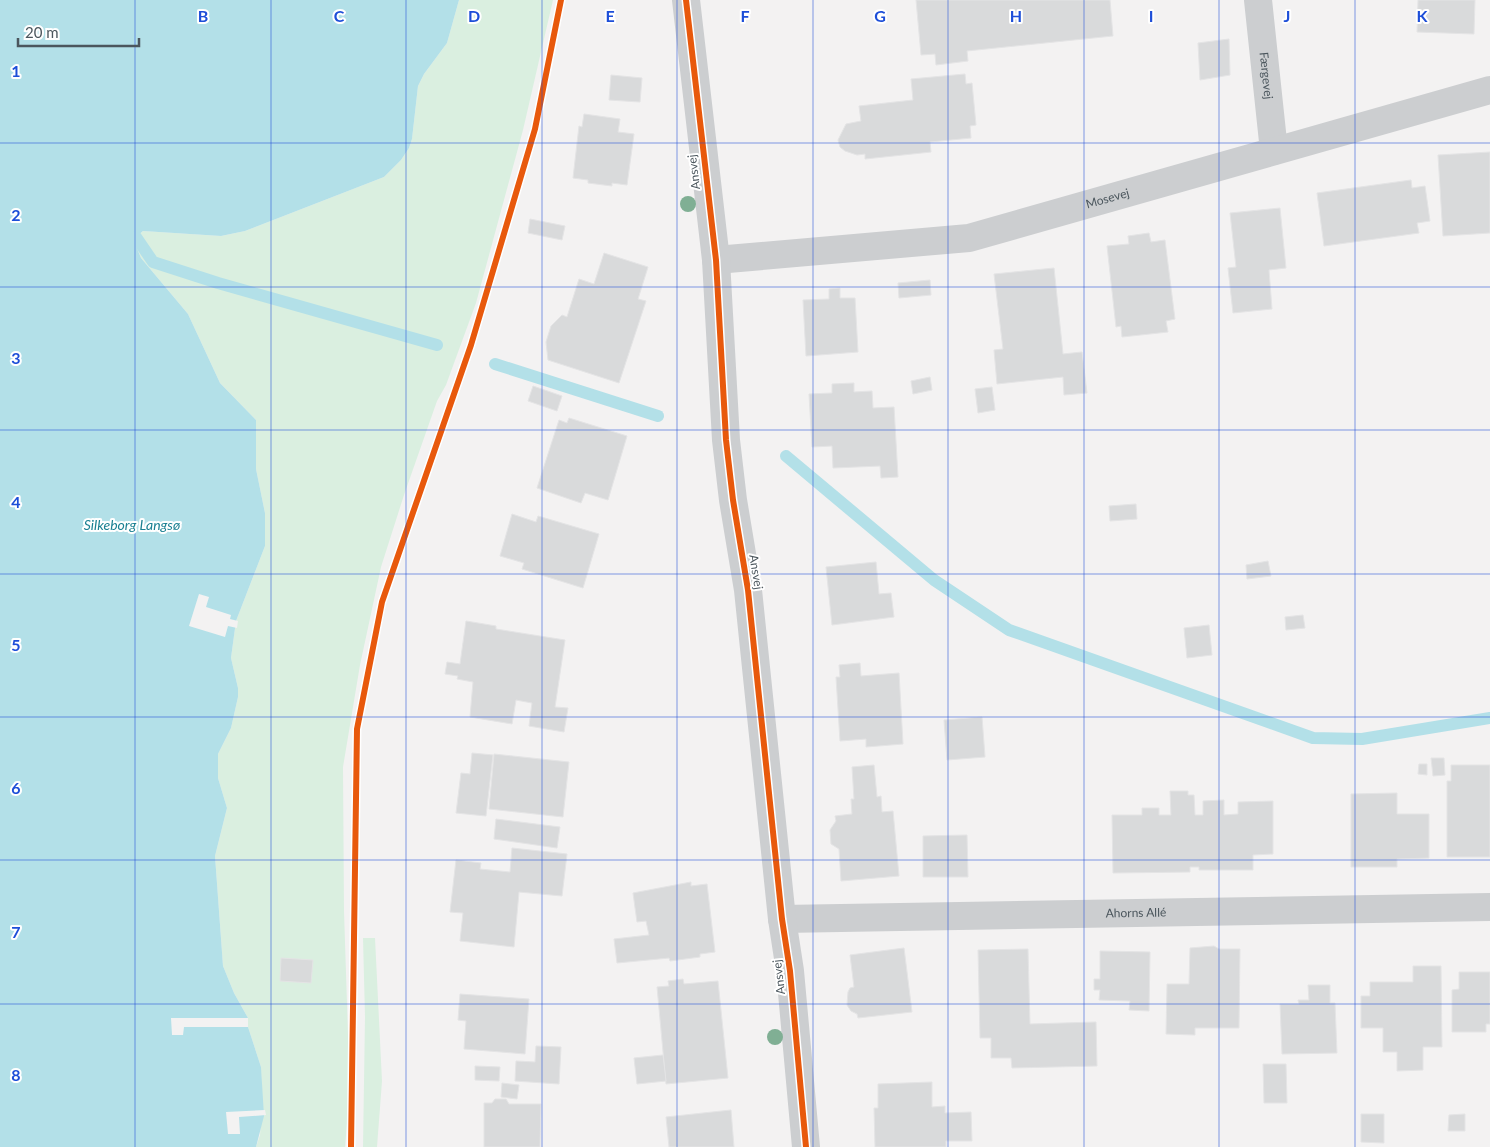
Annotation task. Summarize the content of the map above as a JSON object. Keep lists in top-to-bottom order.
{
  "streets": {
    "street": [
      "Færgevej",
      "Ansvej",
      "Mosevej",
      "Ahorns Allé"
    ]
  },
  "crossings": [
    ["Færgevej", "Mosevej"],
    ["Ansvej", "Mosevej"],
    ["Ansvej", "Ahorns Allé"]
  ],
  "water": ["Silkeborg Langsø"],
  "scale_bar": "20 m",
  "grid": {
    "columns": [
      "B",
      "C",
      "D",
      "E",
      "F",
      "G",
      "H",
      "I",
      "J",
      "K"
    ],
    "rows": [
      "1",
      "2",
      "3",
      "4",
      "5",
      "6",
      "7",
      "8"
    ]
  }
}
